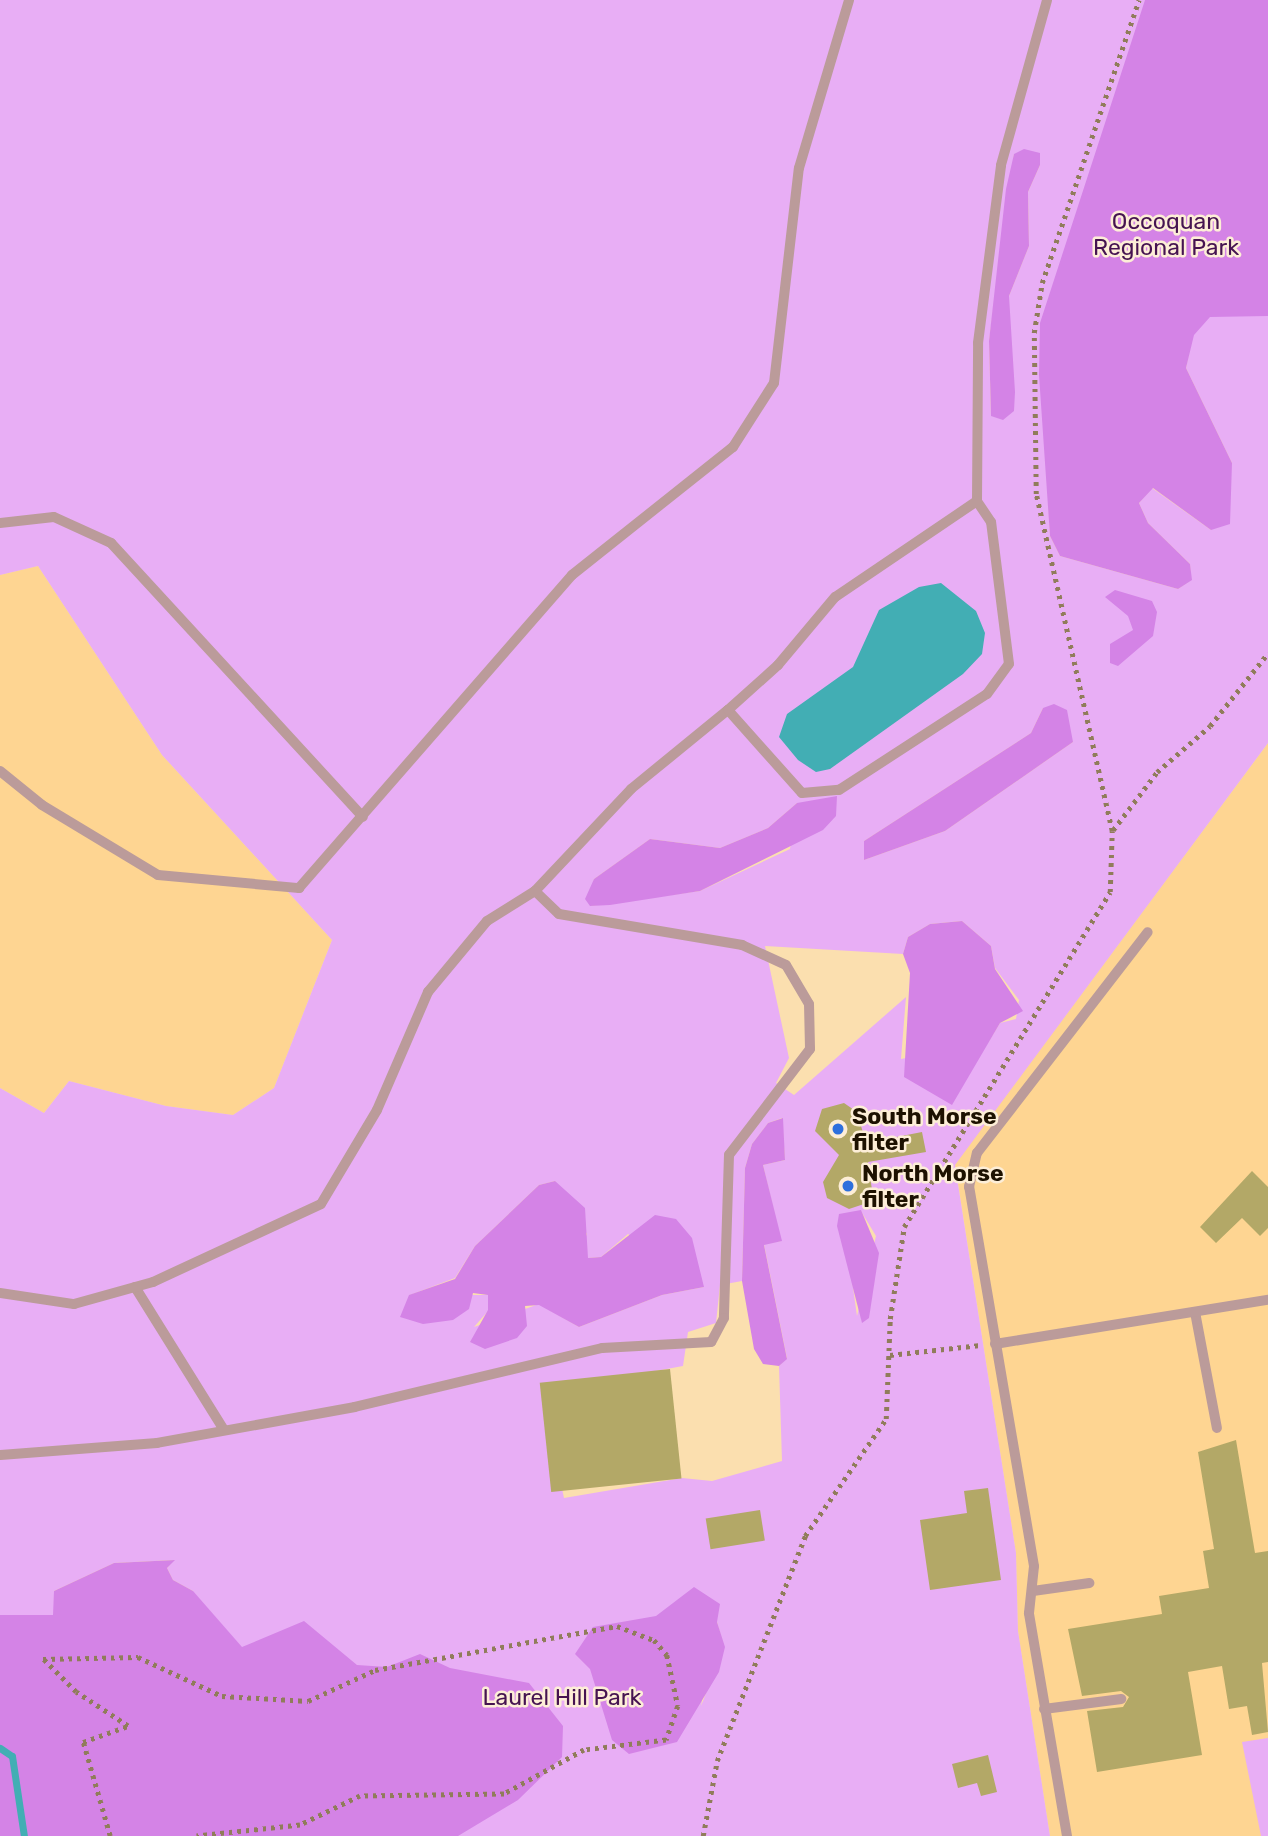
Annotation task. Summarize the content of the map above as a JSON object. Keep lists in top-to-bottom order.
{
  "parks": ["Occoquan Regional Park", "Laurel Hill Park"],
  "places": ["South Morse filter", "North Morse filter"]
}
